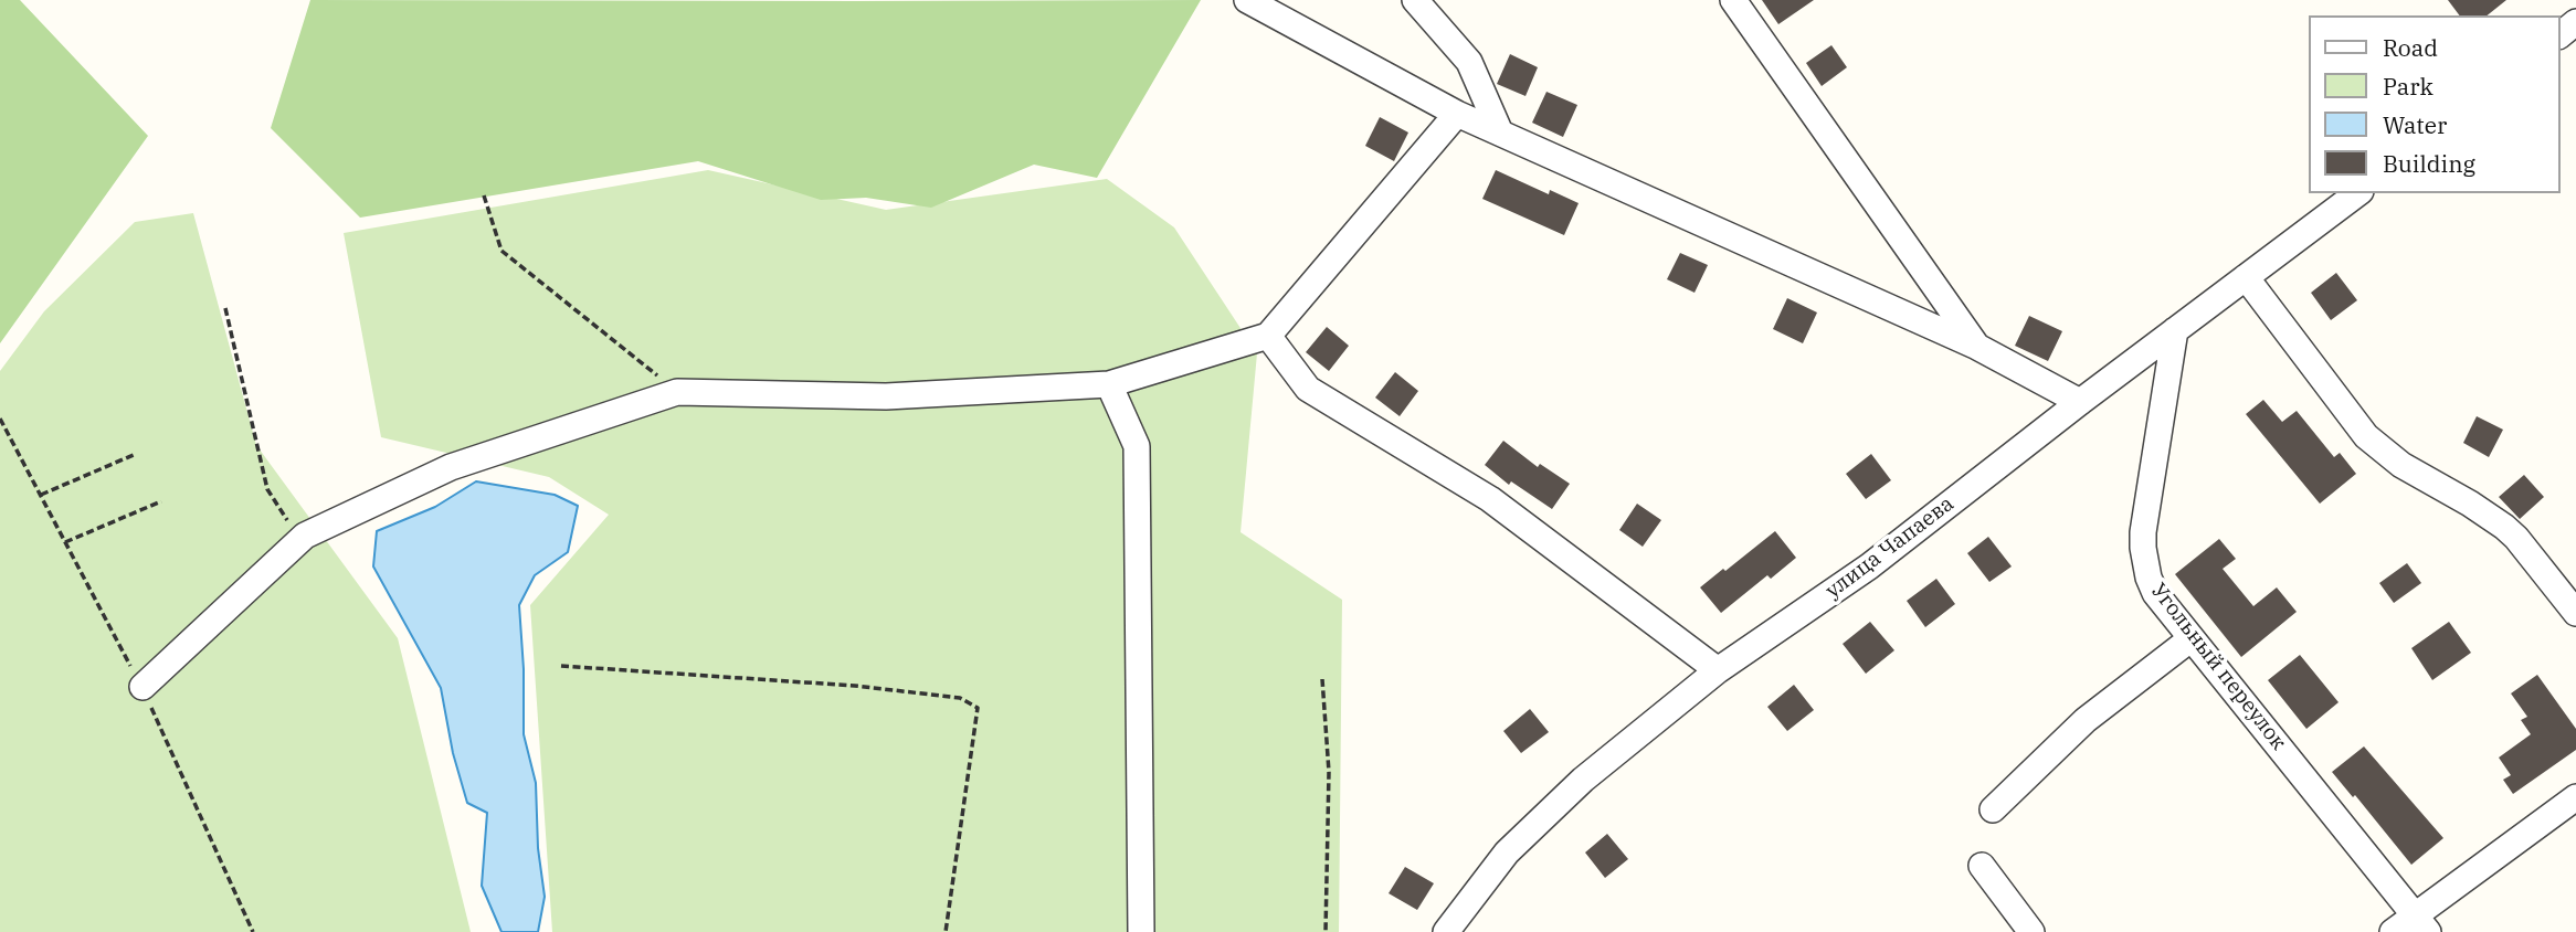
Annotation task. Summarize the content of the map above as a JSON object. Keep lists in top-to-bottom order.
{
  "streets": {
    "street": ["улица Чапаева", "Угольный переулок"]
  },
  "crossings": [
    ["улица Чапаева", "Угольный переулок"]
  ],
  "legend": [
    "Road",
    "Park",
    "Water",
    "Building"
  ]
}
